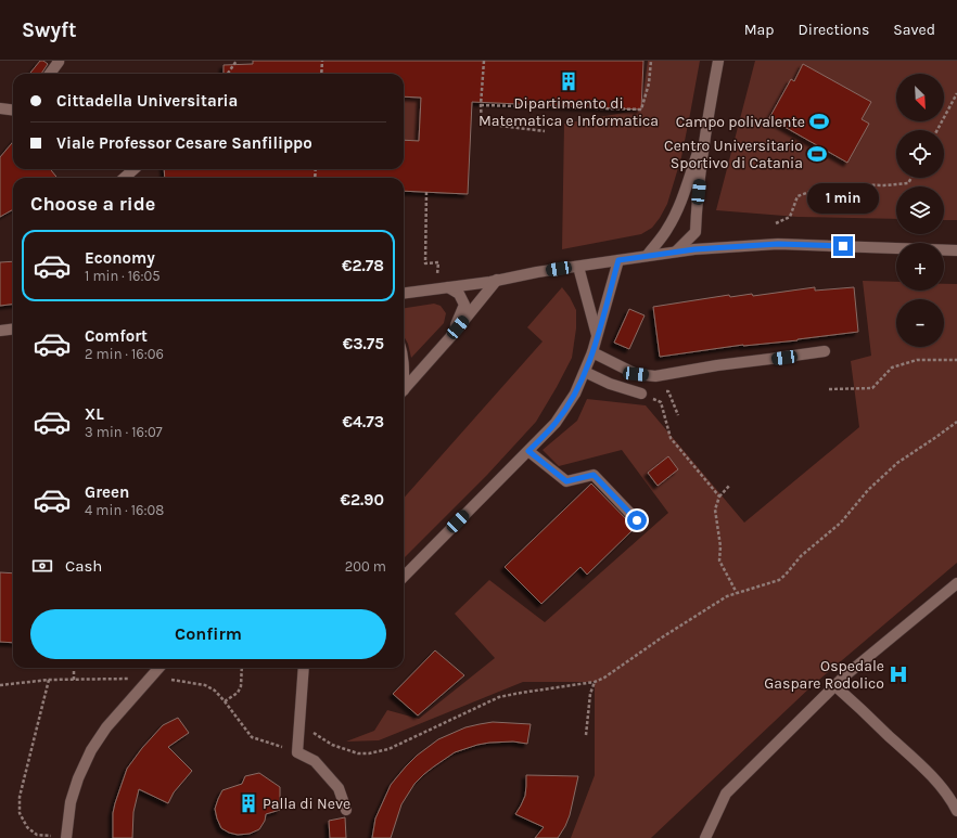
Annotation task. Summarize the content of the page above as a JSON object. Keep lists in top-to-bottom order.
{
  "places": {
    "building": ["Dipartimento di Matematica e Informatica", "Palla di Neve"],
    "sports": ["Campo polivalente", "Centro Universitario Sportivo di Catania"],
    "hospital": ["Ospedale Gaspare Rodolico"]
  },
  "north": "bottom right",
  "page": {
    "header": "Swyft",
    "nav": ["Map", "Directions", "Saved"],
    "map_buttons": ["+", "−"],
    "banner": ["Cittadella Universitaria", "Viale Professor Cesare Sanfilippo"],
    "heading": "Choose a ride",
    "bubble": "1 min",
    "list": [
      {
        "name": "Economy",
        "note": "1 min · 16:05",
        "value": "€2.78"
      },
      {
        "name": "Comfort",
        "note": "2 min · 16:06",
        "value": "€3.75"
      },
      {
        "name": "XL",
        "note": "3 min · 16:07",
        "value": "€4.73"
      },
      {
        "name": "Green",
        "note": "4 min · 16:08",
        "value": "€2.90"
      }
    ],
    "pay": ["Cash", "200 m"],
    "buttons": "Confirm"
  }
}
